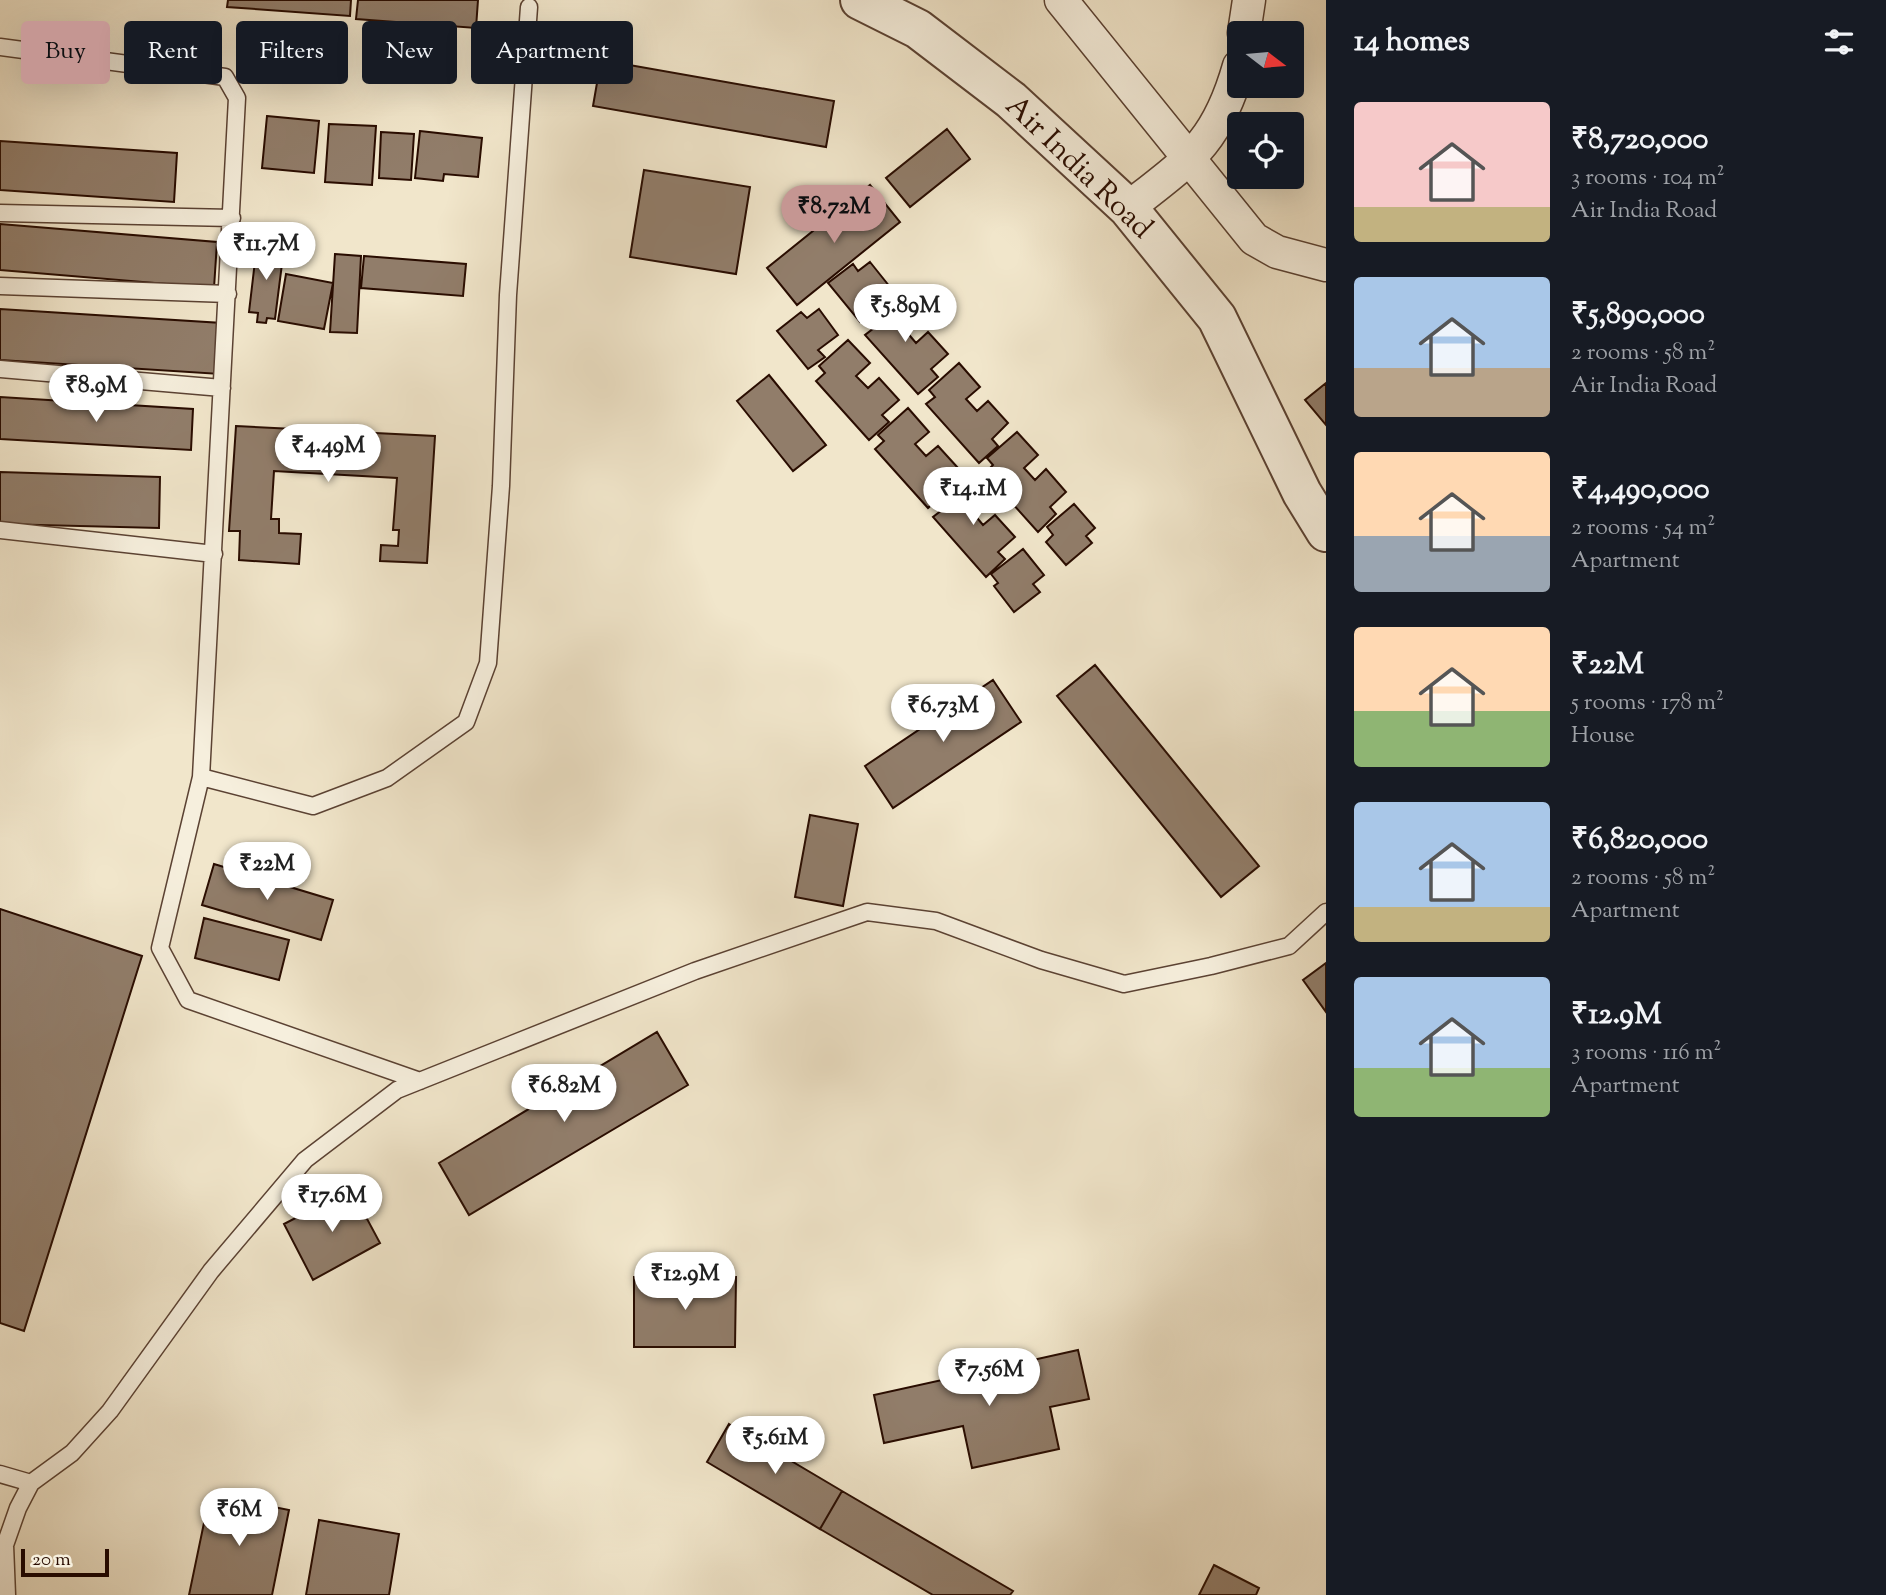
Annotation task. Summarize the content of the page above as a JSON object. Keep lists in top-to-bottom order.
{
  "streets": {
    "street": ["Air India Road"]
  },
  "scale_bar": "20 m",
  "north": "right",
  "page": {
    "heading": "14 homes",
    "chip": [
      "Buy",
      "Rent",
      "Filters",
      "New",
      "Apartment"
    ],
    "list": [
      {
        "name": "₹8,720,000",
        "note": "3 rooms · 104 m² · Air India Road"
      },
      {
        "name": "₹5,890,000",
        "note": "2 rooms · 58 m² · Air India Road"
      },
      {
        "name": "₹4,490,000",
        "note": "2 rooms · 54 m² · Apartment"
      },
      {
        "name": "₹22M",
        "note": "5 rooms · 178 m² · House"
      },
      {
        "name": "₹6,820,000",
        "note": "2 rooms · 58 m² · Apartment"
      },
      {
        "name": "₹12.9M",
        "note": "3 rooms · 116 m² · Apartment"
      }
    ],
    "price": [
      "₹8.72M",
      "₹11.7M",
      "₹5.89M",
      "₹8.9M",
      "₹4.49M",
      "₹14.1M",
      "₹6.73M",
      "₹22M",
      "₹6.82M",
      "₹17.6M",
      "₹12.9M",
      "₹7.56M",
      "₹5.61M",
      "₹6M"
    ],
    "scale": "20 m"
  }
}
